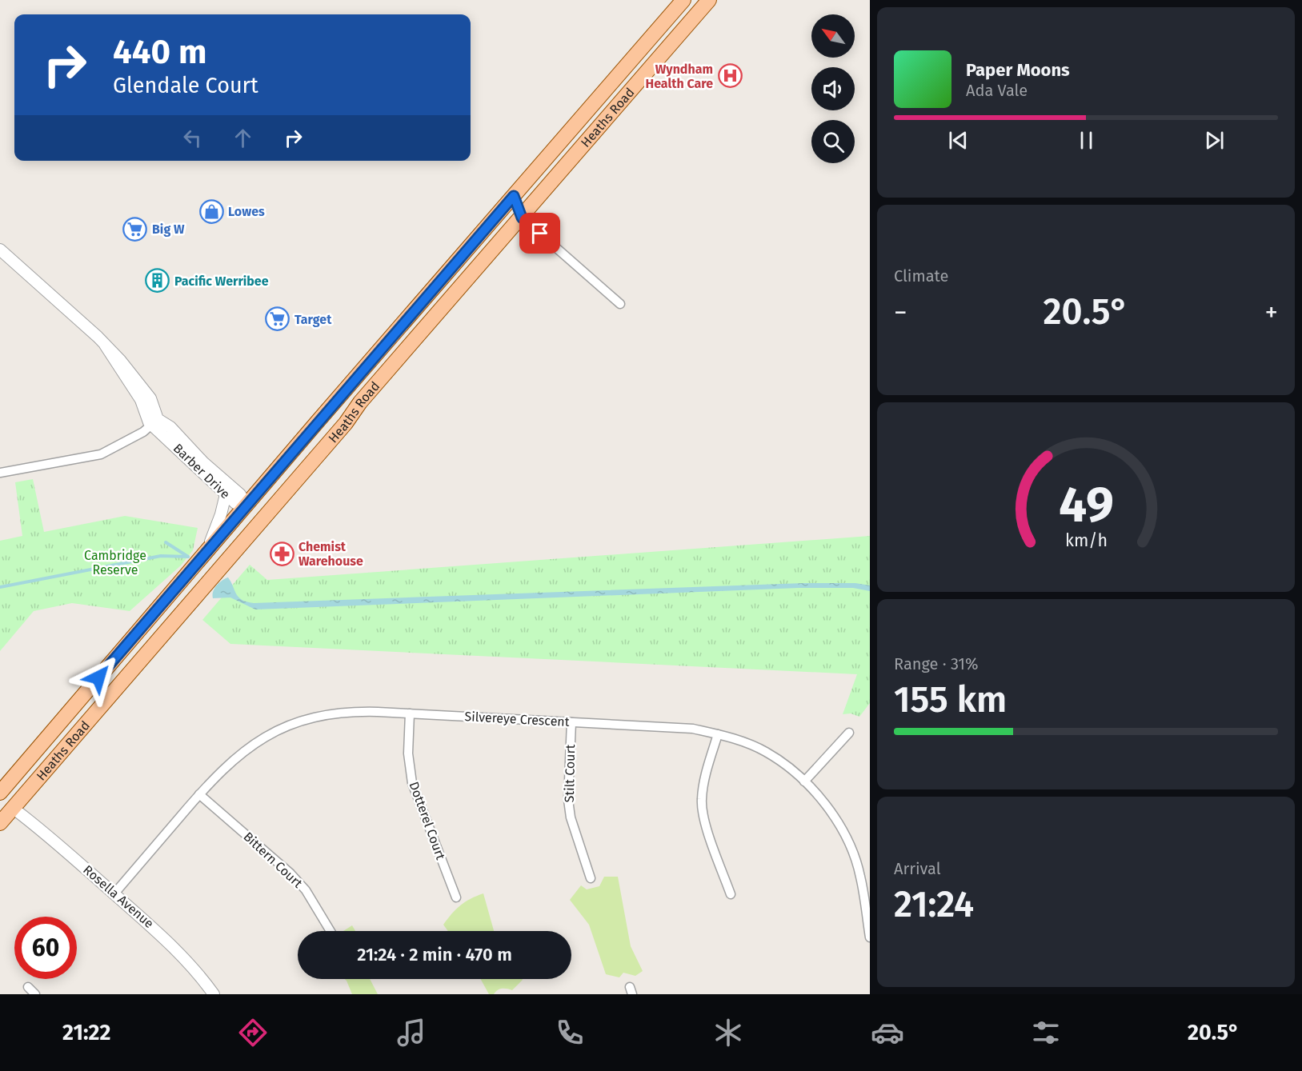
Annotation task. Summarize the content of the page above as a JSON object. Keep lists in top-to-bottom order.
{
  "streets": {
    "main road": ["Heaths Road"],
    "street": [
      "Barber Drive",
      "Silvereye Crescent",
      "Stilt Court",
      "Dotterel Court",
      "Bittern Court",
      "Rosella Avenue"
    ]
  },
  "crossings": [
    ["Heaths Road", "Barber Drive"],
    ["Heaths Road", "Rosella Avenue"],
    ["Silvereye Crescent", "Stilt Court"],
    ["Silvereye Crescent", "Dotterel Court"],
    ["Silvereye Crescent", "Bittern Court"],
    ["Silvereye Crescent", "Rosella Avenue"]
  ],
  "parks": ["Cambridge Reserve"],
  "places": {
    "hospital": ["Wyndham Health Care"],
    "shop": ["Lowes"],
    "supermarket": ["Big W", "Target"],
    "building": ["Pacific Werribee"],
    "pharmacy": ["Chemist Warehouse"]
  },
  "north": "top left",
  "page": {
    "turn": ["440 m", "Glendale Court"],
    "song": ["Paper Moons", "Ada Vale"],
    "tile": [
      "Climate",
      ["Range · 31%", "155 km"],
      ["Arrival", "21:24"]
    ],
    "heat": ["−", "20.5°", "+"],
    "limit": "60",
    "trip": "21:24 · 2 min · 470 m",
    "tabs": ["21:22", "20.5°"],
    "gauge": ["49", "km/h"]
  }
}
